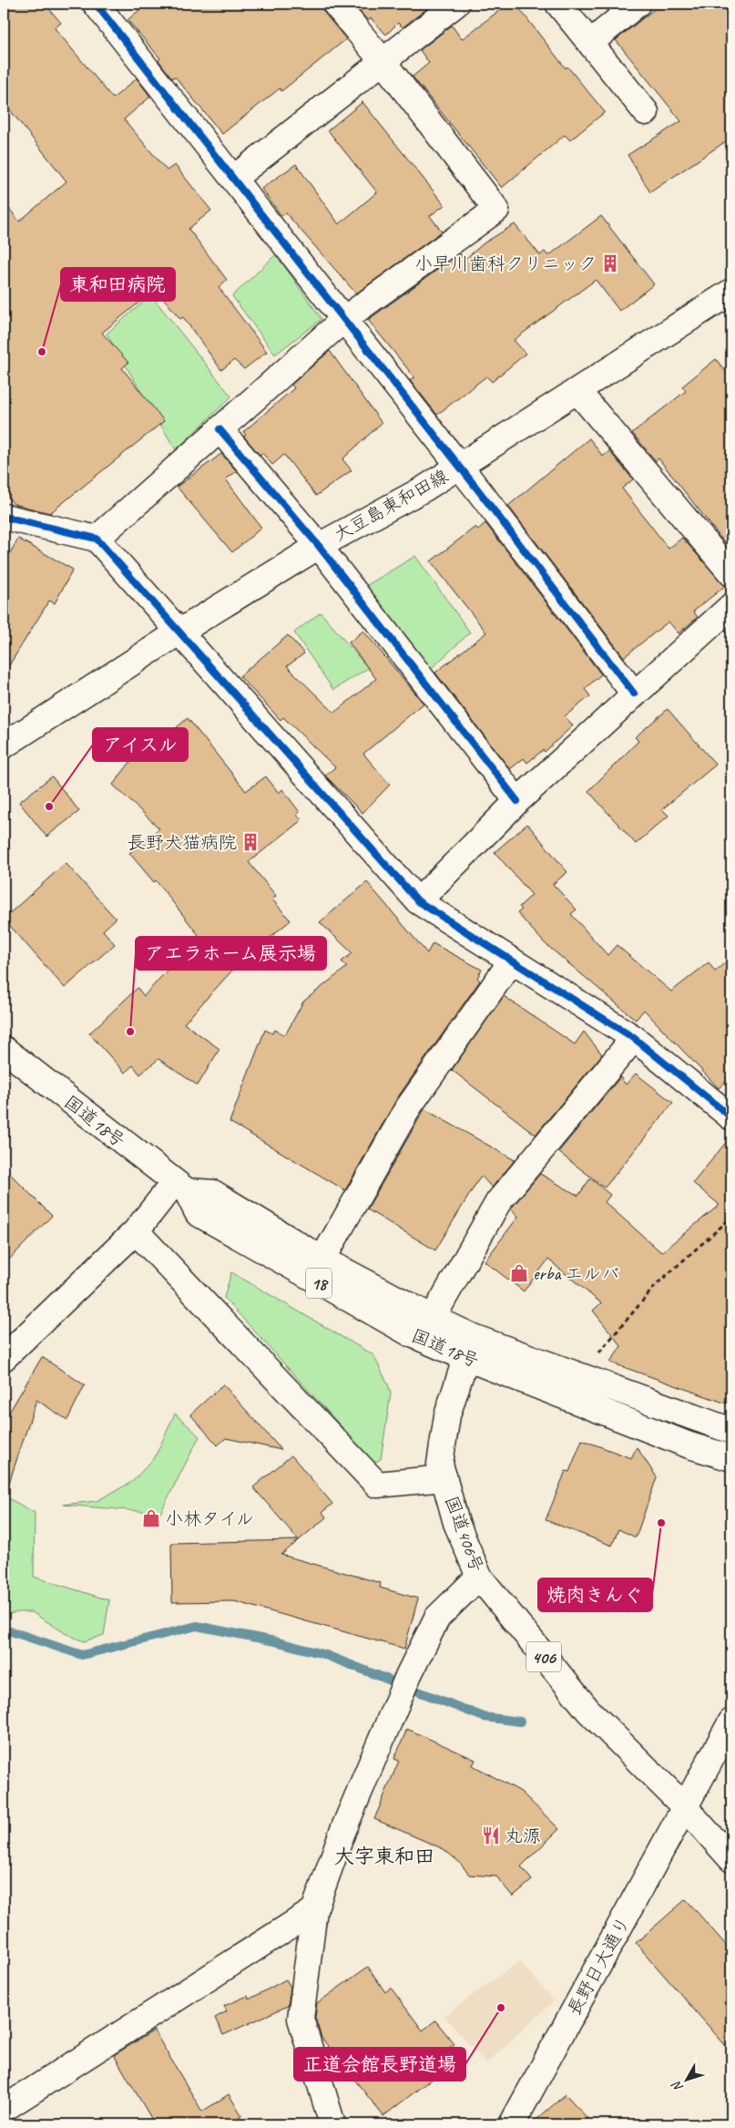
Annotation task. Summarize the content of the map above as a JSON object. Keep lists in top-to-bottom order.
{
  "streets": {
    "main road": [
      "大豆島東和田線",
      "国道18号",
      "18",
      "国道406号",
      "406",
      "長野日大通り"
    ]
  },
  "crossings": [
    ["国道18号", "国道406号"],
    ["国道406号", "長野日大通り"]
  ],
  "districts": ["大字東和田"],
  "places": {
    "building": ["小早川歯科クリニック", "長野犬猫病院"],
    "other": [
      "東和田病院",
      "アイスル",
      "アエラホーム展示場",
      "焼肉きんぐ",
      "正道会館長野道場"
    ],
    "shop": ["erba エルバ", "小林タイル"],
    "restaurant": ["丸源"]
  },
  "north": "bottom left"
}
